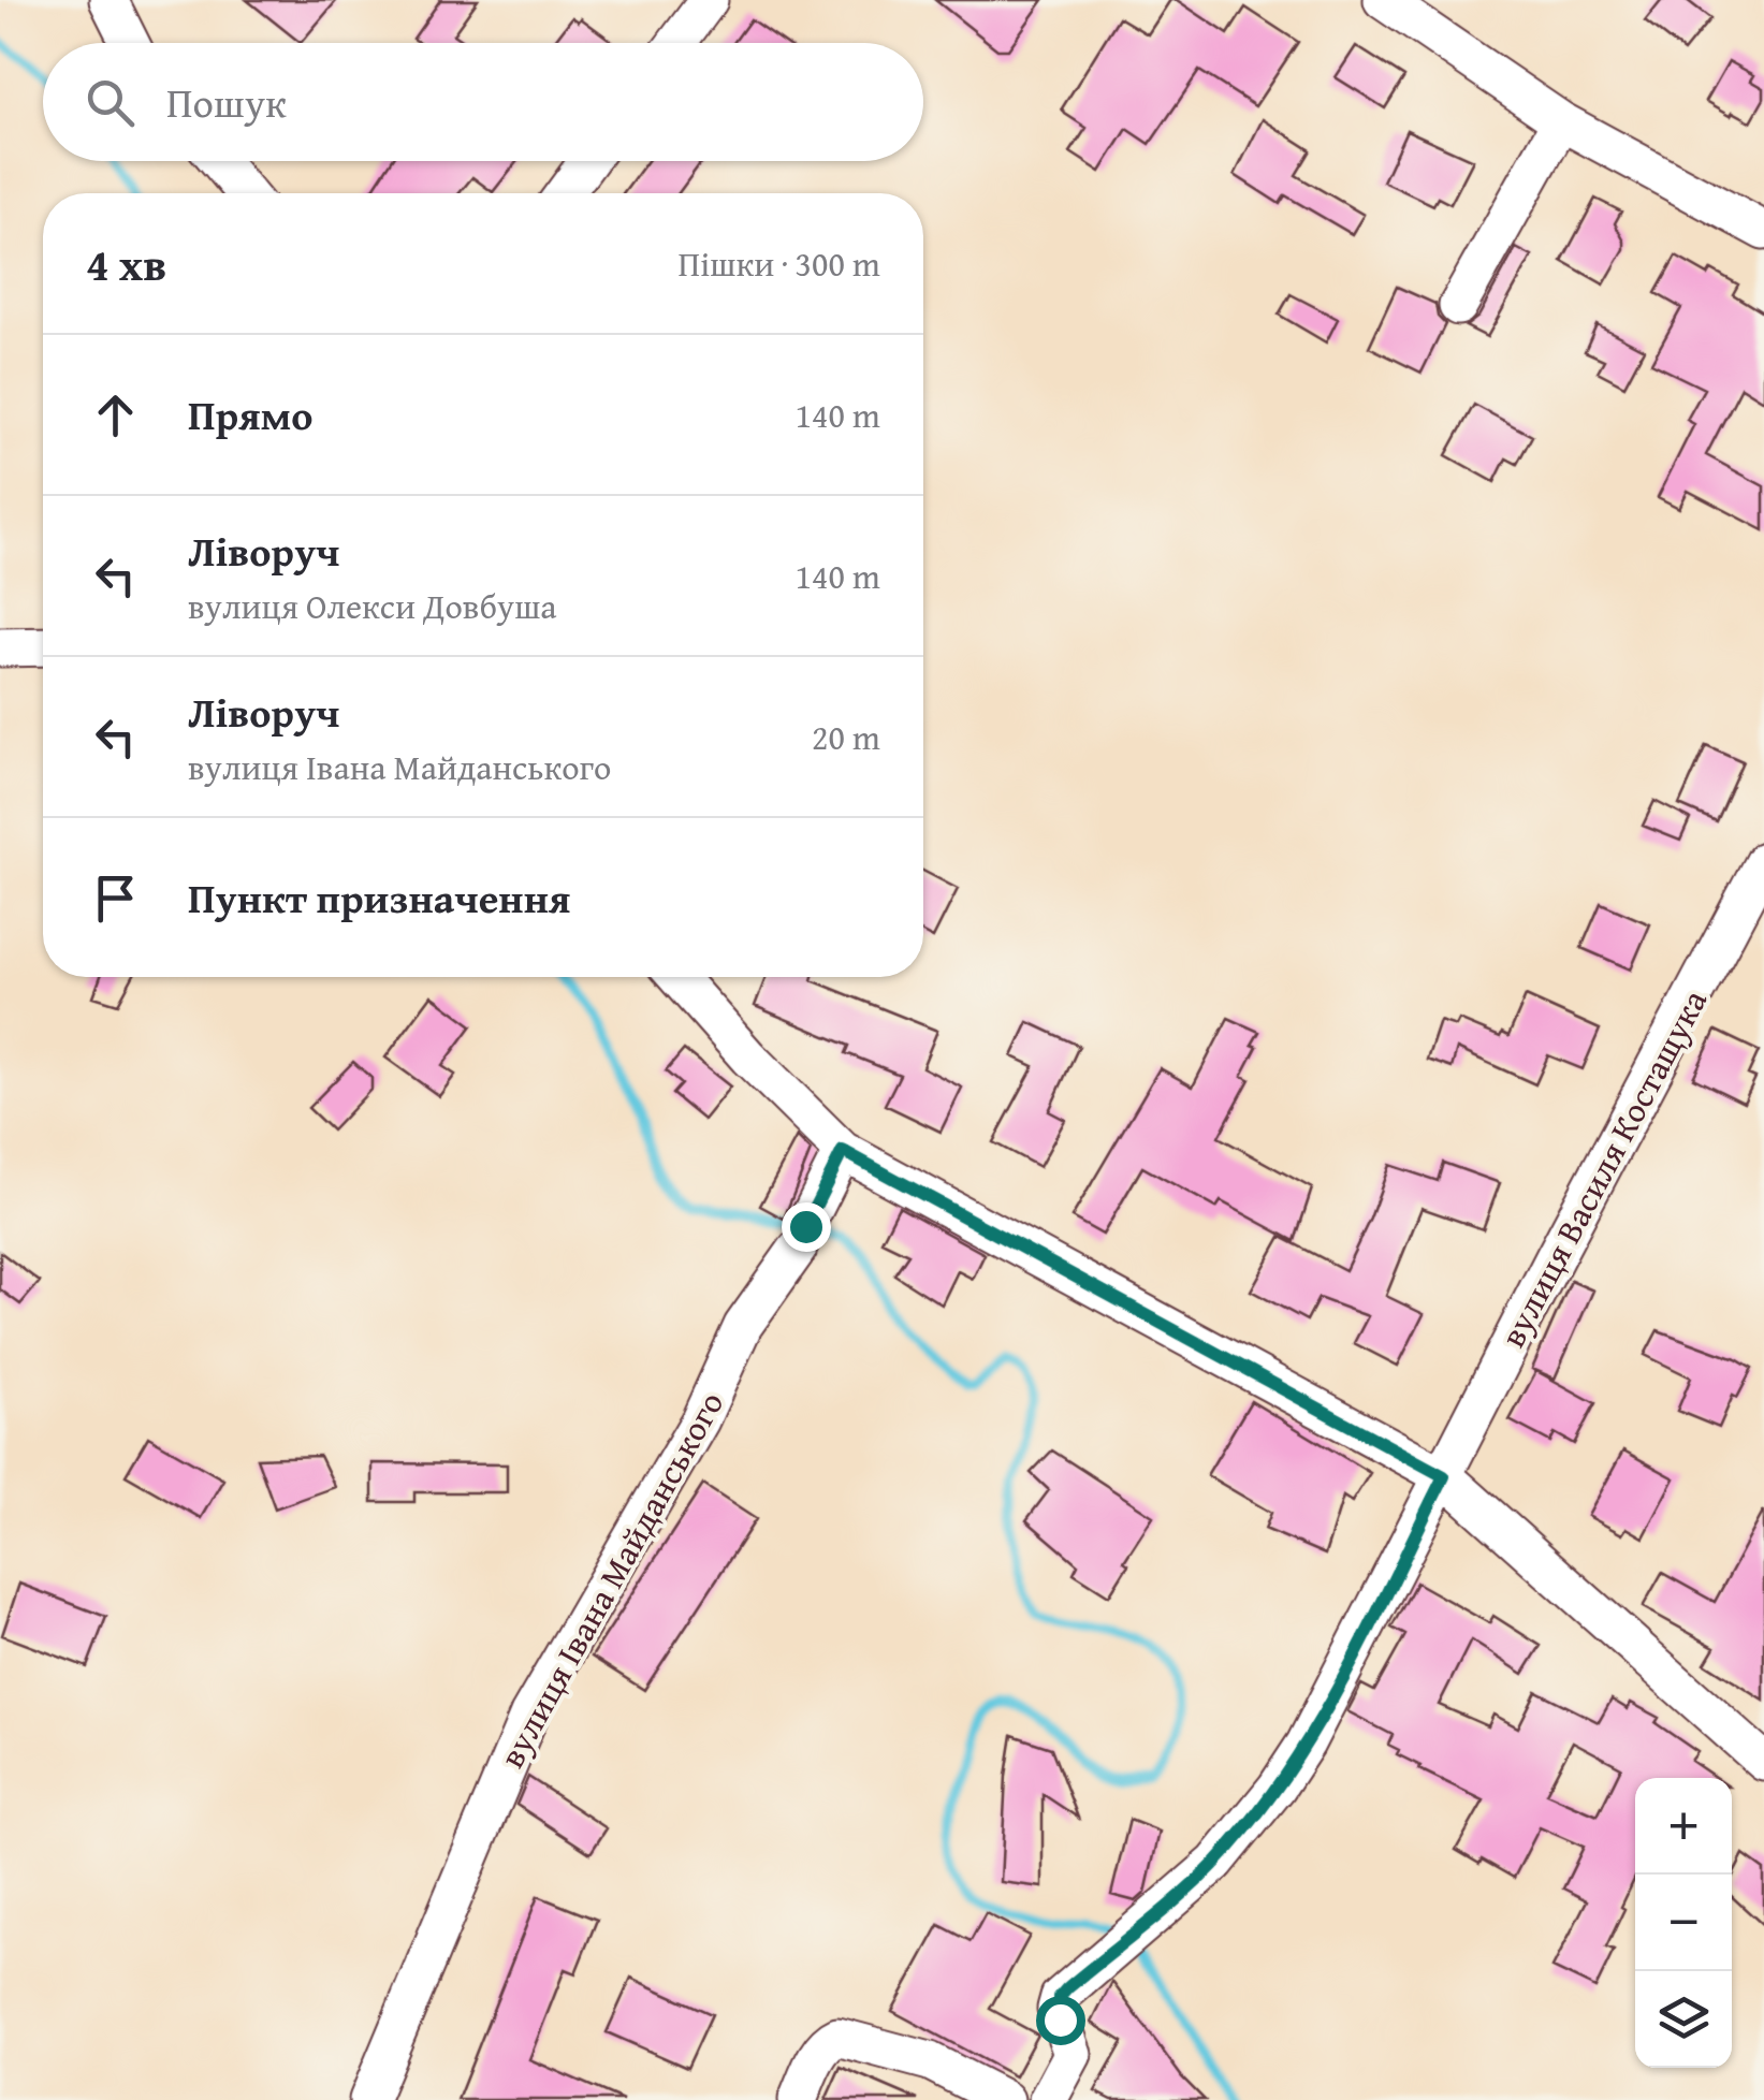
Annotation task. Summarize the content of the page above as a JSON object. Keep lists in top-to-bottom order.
{
  "streets": {
    "street": ["вулиця Василя Костащука", "вулиця Івана Майданського"]
  },
  "page": {
    "search": "Пошук",
    "heading": ["4 хв", "Пішки · 300 m"],
    "list": [
      ["Прямо", "140 m"],
      ["Ліворуч", "вулиця Олекси Довбуша", "140 m"],
      ["Ліворуч", "вулиця Івана Майданського", "20 m"],
      "Пункт призначення"
    ],
    "map_buttons": ["+", "−"]
  }
}
